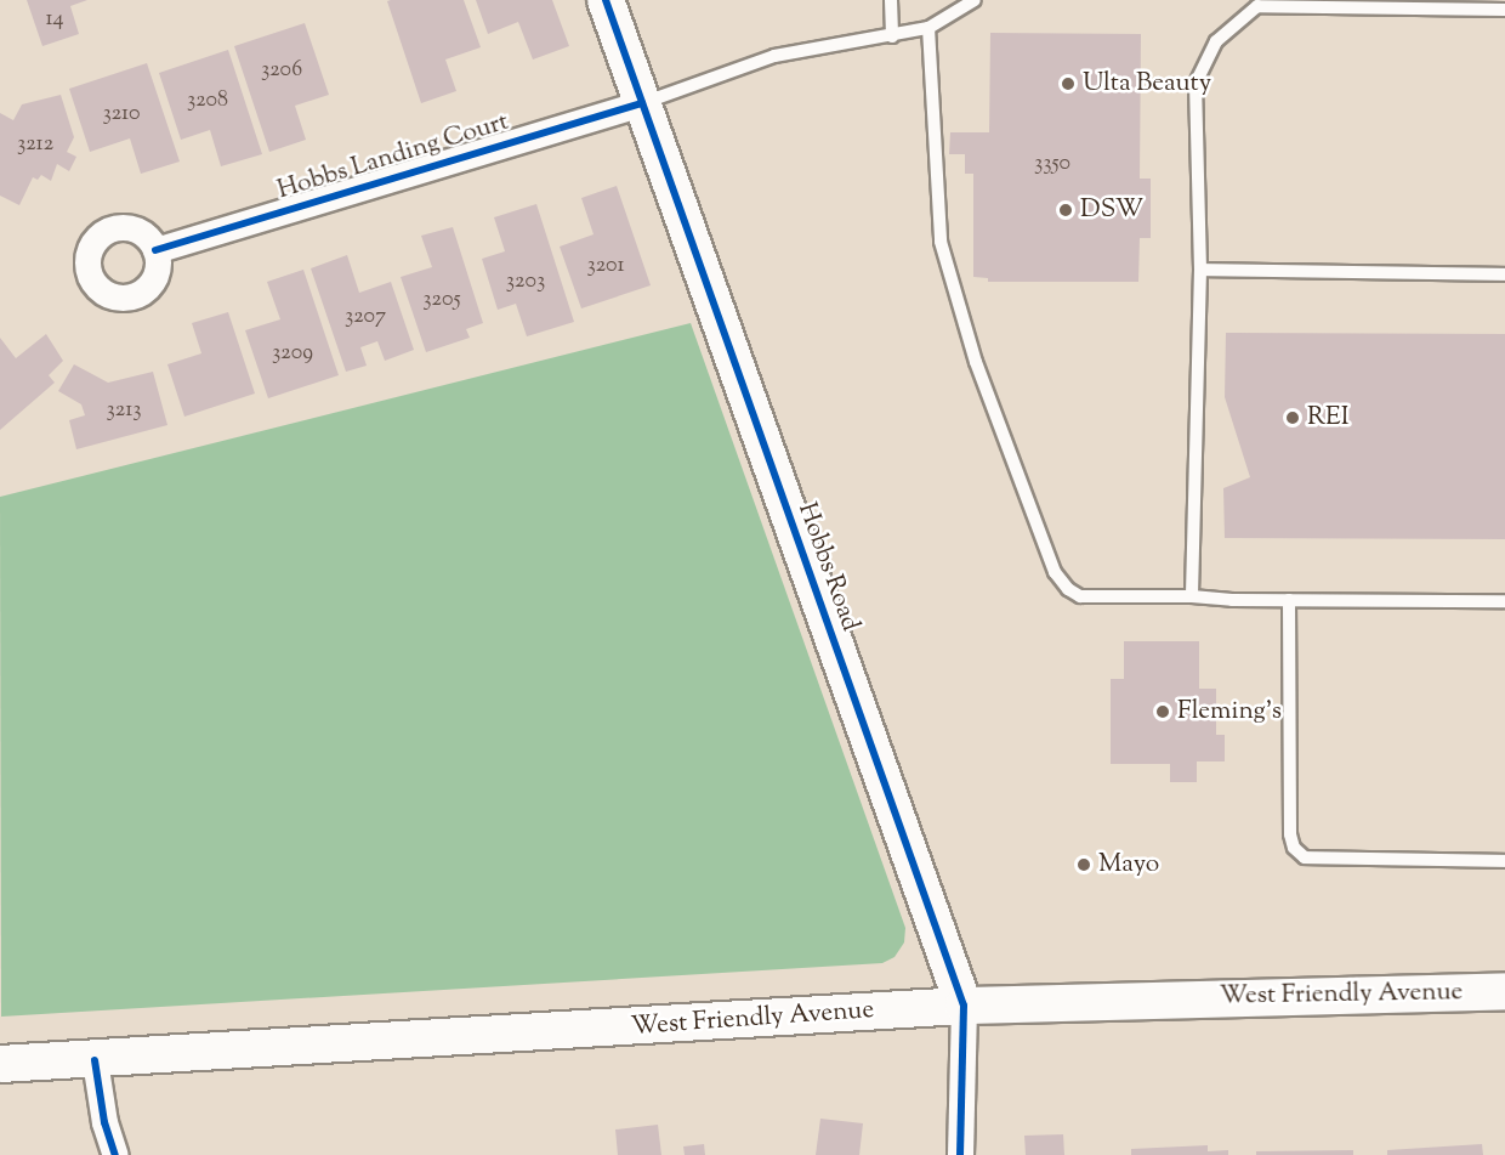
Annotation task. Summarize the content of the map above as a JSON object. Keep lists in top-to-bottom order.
{
  "streets": {
    "main road": ["Hobbs Road", "West Friendly Avenue"],
    "street": ["Hobbs Landing Court"]
  },
  "crossings": [
    ["Hobbs Landing Court", "Hobbs Road"],
    ["Hobbs Road", "West Friendly Avenue"]
  ],
  "places": [
    "Ulta Beauty",
    "DSW",
    "REI",
    "Fleming's",
    "Mayo"
  ],
  "house_numbers": [
    "14",
    "3206",
    "3208",
    "3210",
    "3212",
    "3350",
    "3201",
    "3203",
    "3205",
    "3207",
    "3209",
    "3213"
  ]
}
